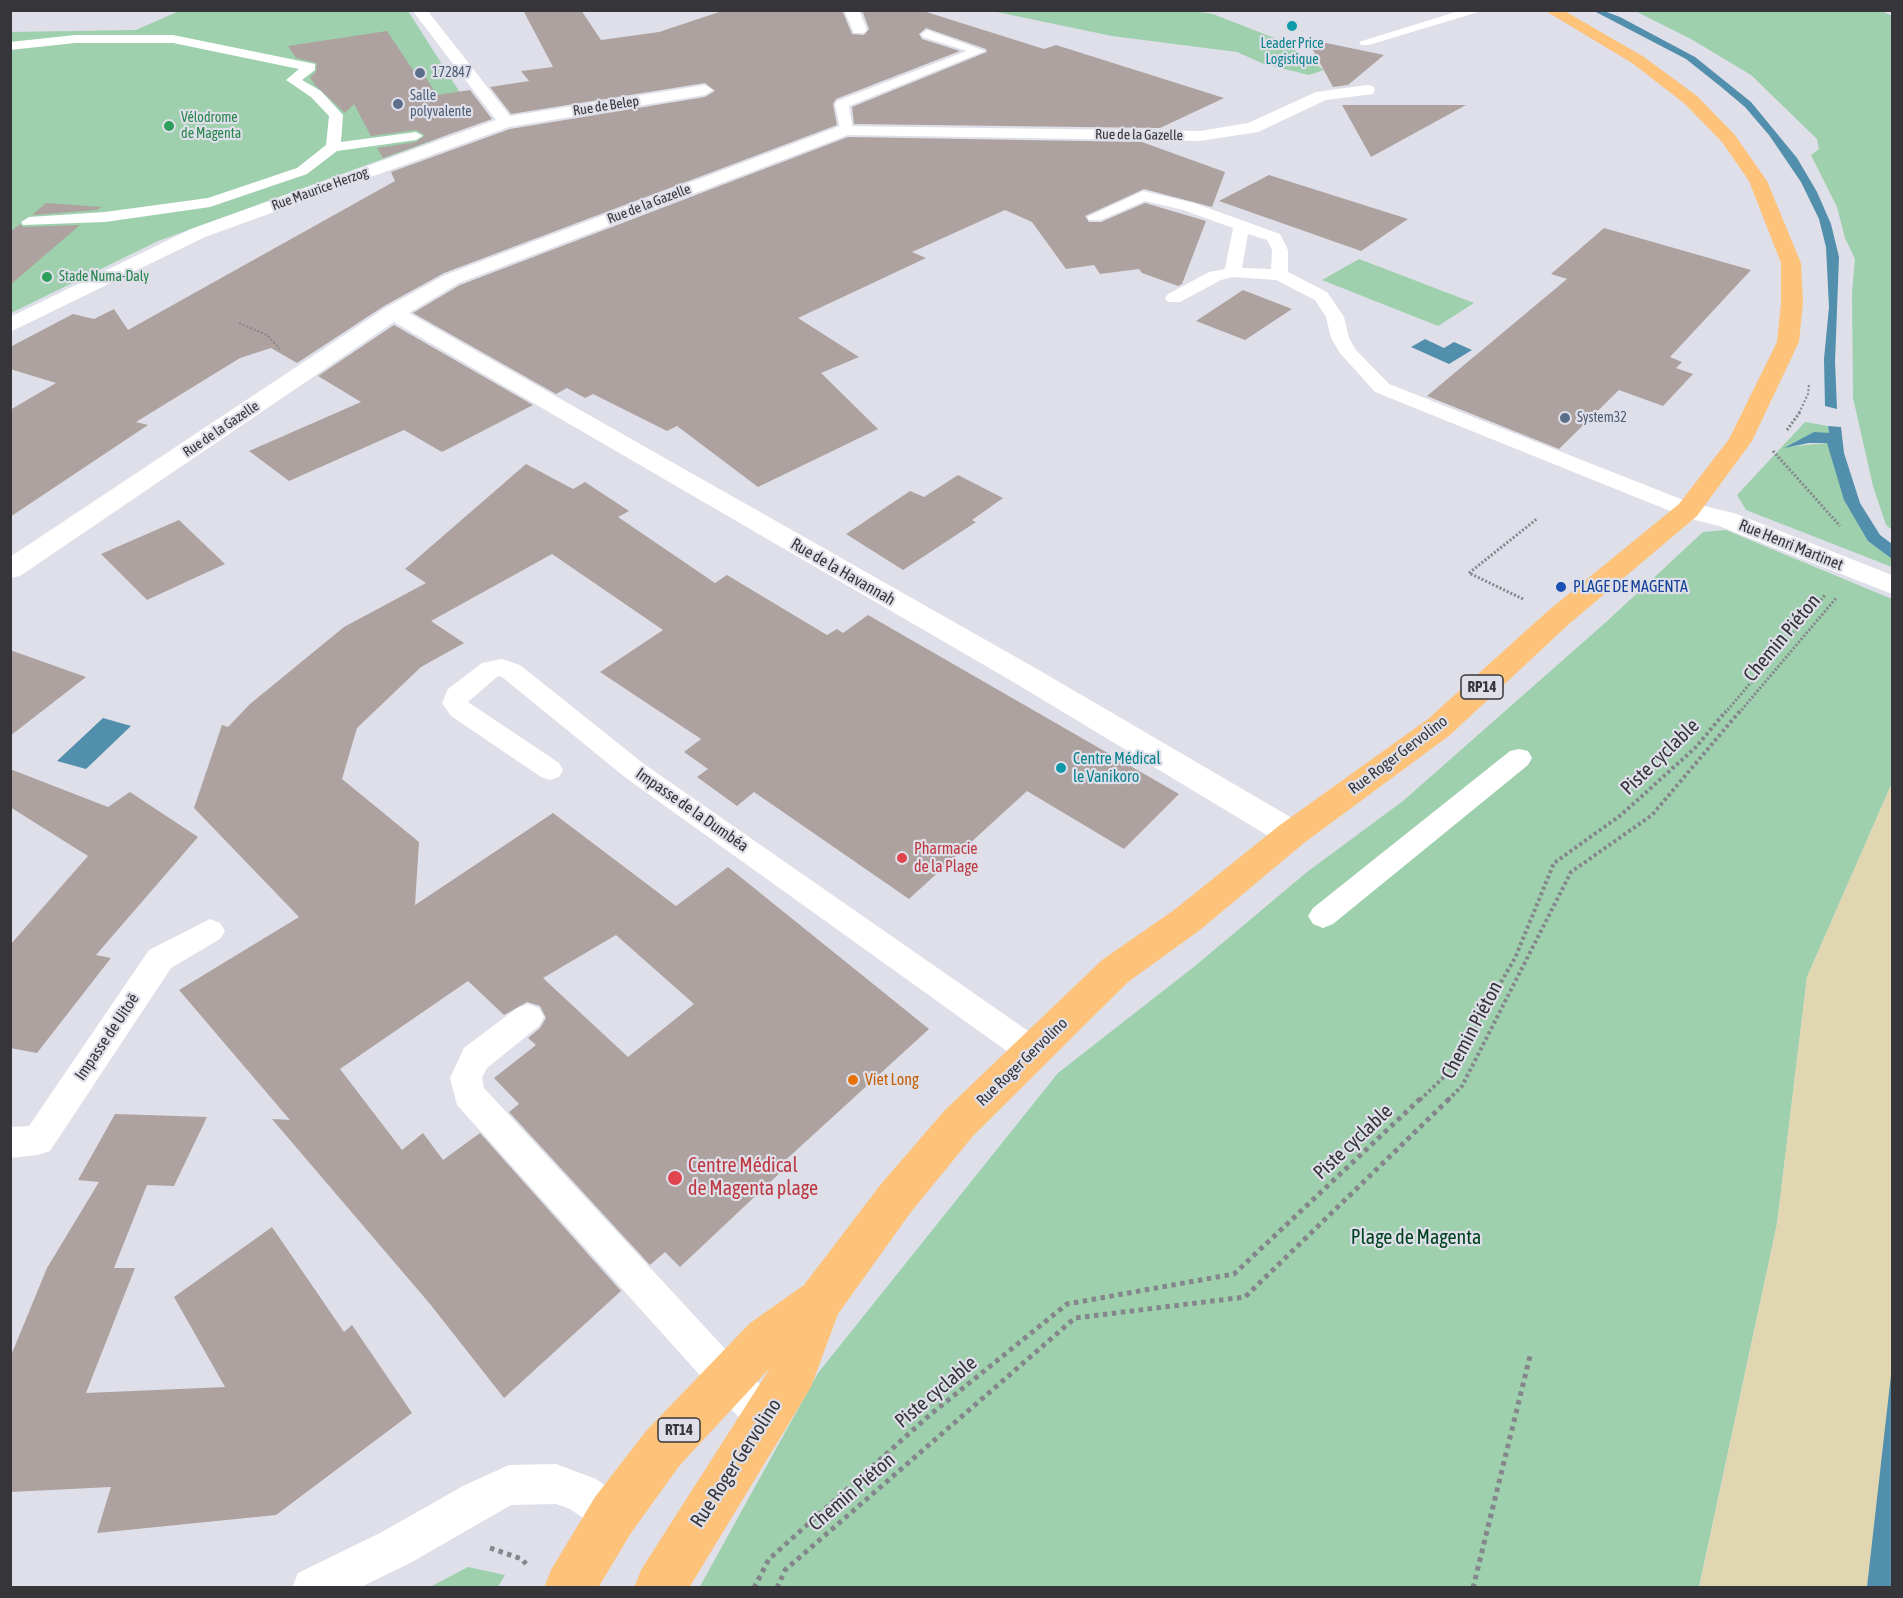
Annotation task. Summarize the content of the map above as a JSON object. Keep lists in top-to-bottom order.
{
  "streets": {
    "main road": ["RP14", "Rue Roger Gervolino", "RT14"],
    "street": [
      "Rue de Belep",
      "Rue de la Gazelle",
      "Rue Maurice Herzog",
      "Rue Henri Martinet",
      "Rue de la Havannah"
    ],
    "lane": ["Impasse de la Dumbéa", "Impasse de Uitoë"],
    "path": ["Chemin Piéton", "Piste cyclable"]
  },
  "crossings": [
    ["Rue de Belep", "Rue Maurice Herzog"],
    ["Rue de la Gazelle", "Rue de la Havannah"],
    ["Rue Henri Martinet", "Chemin Piéton"],
    ["Rue Henri Martinet", "Rue Roger Gervolino"],
    ["Rue Henri Martinet", "Piste cyclable"],
    ["Rue de la Havannah", "Rue Roger Gervolino"],
    ["Chemin Piéton", "Piste cyclable"],
    ["Rue Roger Gervolino", "Impasse de la Dumbéa"]
  ],
  "parks": ["Plage de Magenta"],
  "places": [
    "Leader Price Logistique",
    "172847",
    "Salle polyvalente",
    "Vélodrome de Magenta",
    "Stade Numa-Daly",
    "System32",
    "PLAGE DE MAGENTA",
    "Centre Médical le Vanikoro",
    "Pharmacie de la Plage",
    "Viet Long",
    "Centre Médical de Magenta plage"
  ]
}
